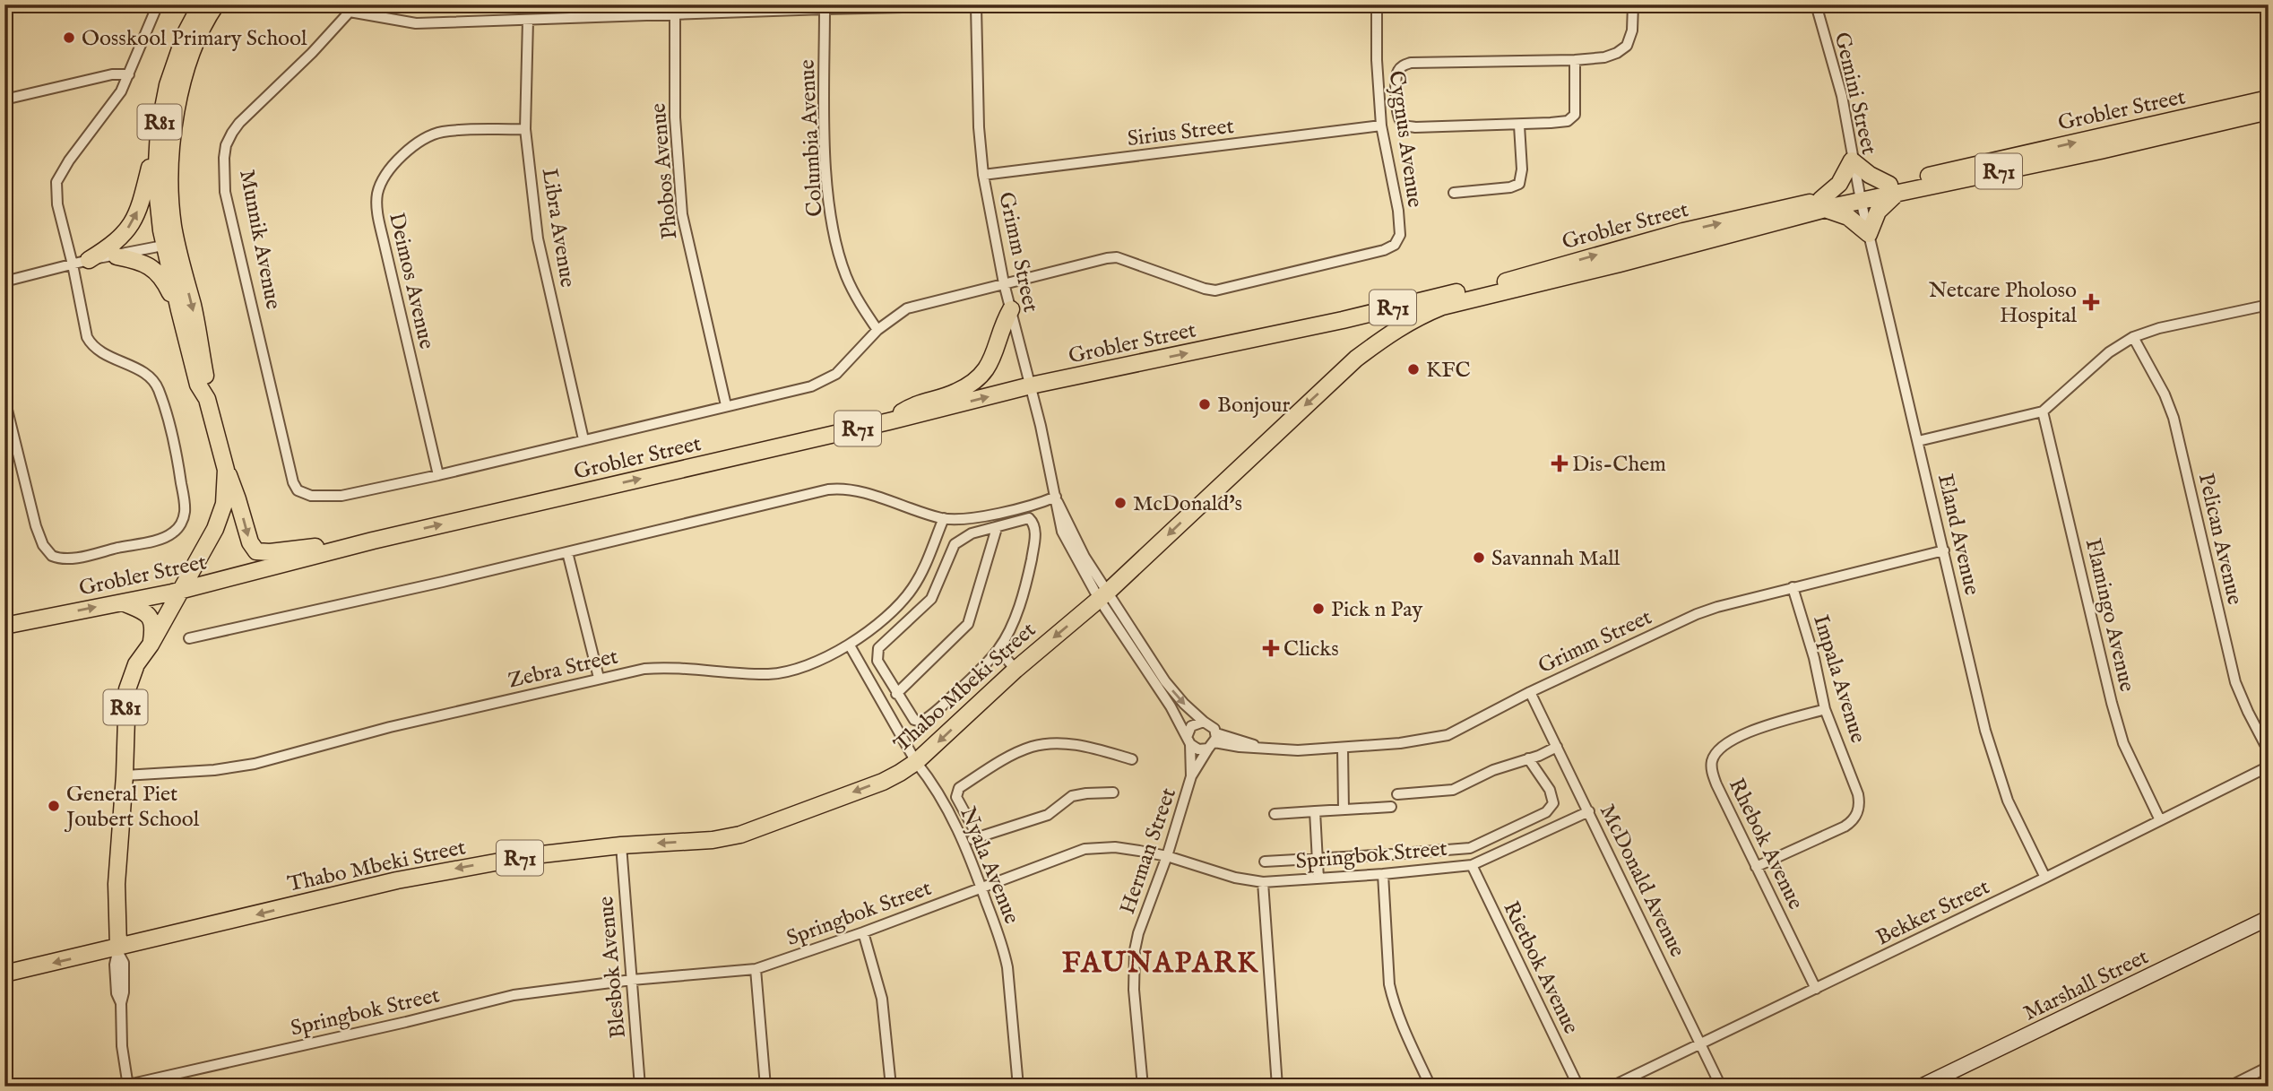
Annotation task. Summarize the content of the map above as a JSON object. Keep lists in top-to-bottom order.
{
  "streets": {
    "main road": [
      "Grobler Street",
      "R81",
      "R71",
      "Thabo Mbeki Street"
    ],
    "street": [
      "Gemini Street",
      "Sirius Street",
      "Columbia Avenue",
      "Cygnus Avenue",
      "Phobos Avenue",
      "Libra Avenue",
      "Munnik Avenue",
      "Grimm Street",
      "Deimos Avenue",
      "Eland Avenue",
      "Pelican Avenue",
      "Flamingo Avenue",
      "Zebra Street",
      "Impala Avenue",
      "Rhebok Avenue",
      "Herman Street",
      "Springbok Street",
      "Nyala Avenue",
      "McDonald Avenue",
      "Bekker Street",
      "Blesbok Avenue",
      "Rietbok Avenue",
      "Marshall Street"
    ]
  },
  "crossings": [
    ["Gemini Street", "Grobler Street"],
    ["Gemini Street", "Eland Avenue"],
    ["Grobler Street", "R81"],
    ["Grobler Street", "Columbia Avenue"],
    ["Grobler Street", "Cygnus Avenue"],
    ["Grobler Street", "Phobos Avenue"],
    ["Grobler Street", "Libra Avenue"],
    ["Grobler Street", "Munnik Avenue"],
    ["Grobler Street", "Grimm Street"],
    ["Grobler Street", "Deimos Avenue"],
    ["Grobler Street", "Eland Avenue"],
    ["Grobler Street", "Thabo Mbeki Street"],
    ["R81", "Zebra Street"],
    ["R81", "Thabo Mbeki Street"],
    ["Sirius Street", "Cygnus Avenue"],
    ["Sirius Street", "Grimm Street"],
    ["Libra Avenue", "Deimos Avenue"],
    ["Grimm Street", "Eland Avenue"],
    ["Grimm Street", "Impala Avenue"],
    ["Grimm Street", "Thabo Mbeki Street"],
    ["Grimm Street", "Herman Street"],
    ["Grimm Street", "McDonald Avenue"],
    ["Eland Avenue", "Bekker Street"],
    ["Flamingo Avenue", "Bekker Street"],
    ["Zebra Street", "Nyala Avenue"],
    ["Impala Avenue", "Rhebok Avenue"],
    ["Thabo Mbeki Street", "Nyala Avenue"],
    ["Thabo Mbeki Street", "Blesbok Avenue"],
    ["Rhebok Avenue", "Bekker Street"],
    ["Herman Street", "Springbok Street"],
    ["Springbok Street", "Nyala Avenue"],
    ["Springbok Street", "McDonald Avenue"],
    ["Springbok Street", "Blesbok Avenue"],
    ["Springbok Street", "Rietbok Avenue"],
    ["McDonald Avenue", "Bekker Street"]
  ],
  "one_way": ["Thabo Mbeki Street"],
  "districts": ["FAUNAPARK"],
  "places": {
    "other": [
      "Oosskool Primary School",
      "KFC",
      "Bonjour",
      "McDonald's",
      "Savannah Mall",
      "Pick n Pay",
      "General Piet Joubert School"
    ],
    "health": ["Netcare Pholoso Hospital", "Dis-Chem", "Clicks"]
  }
}
